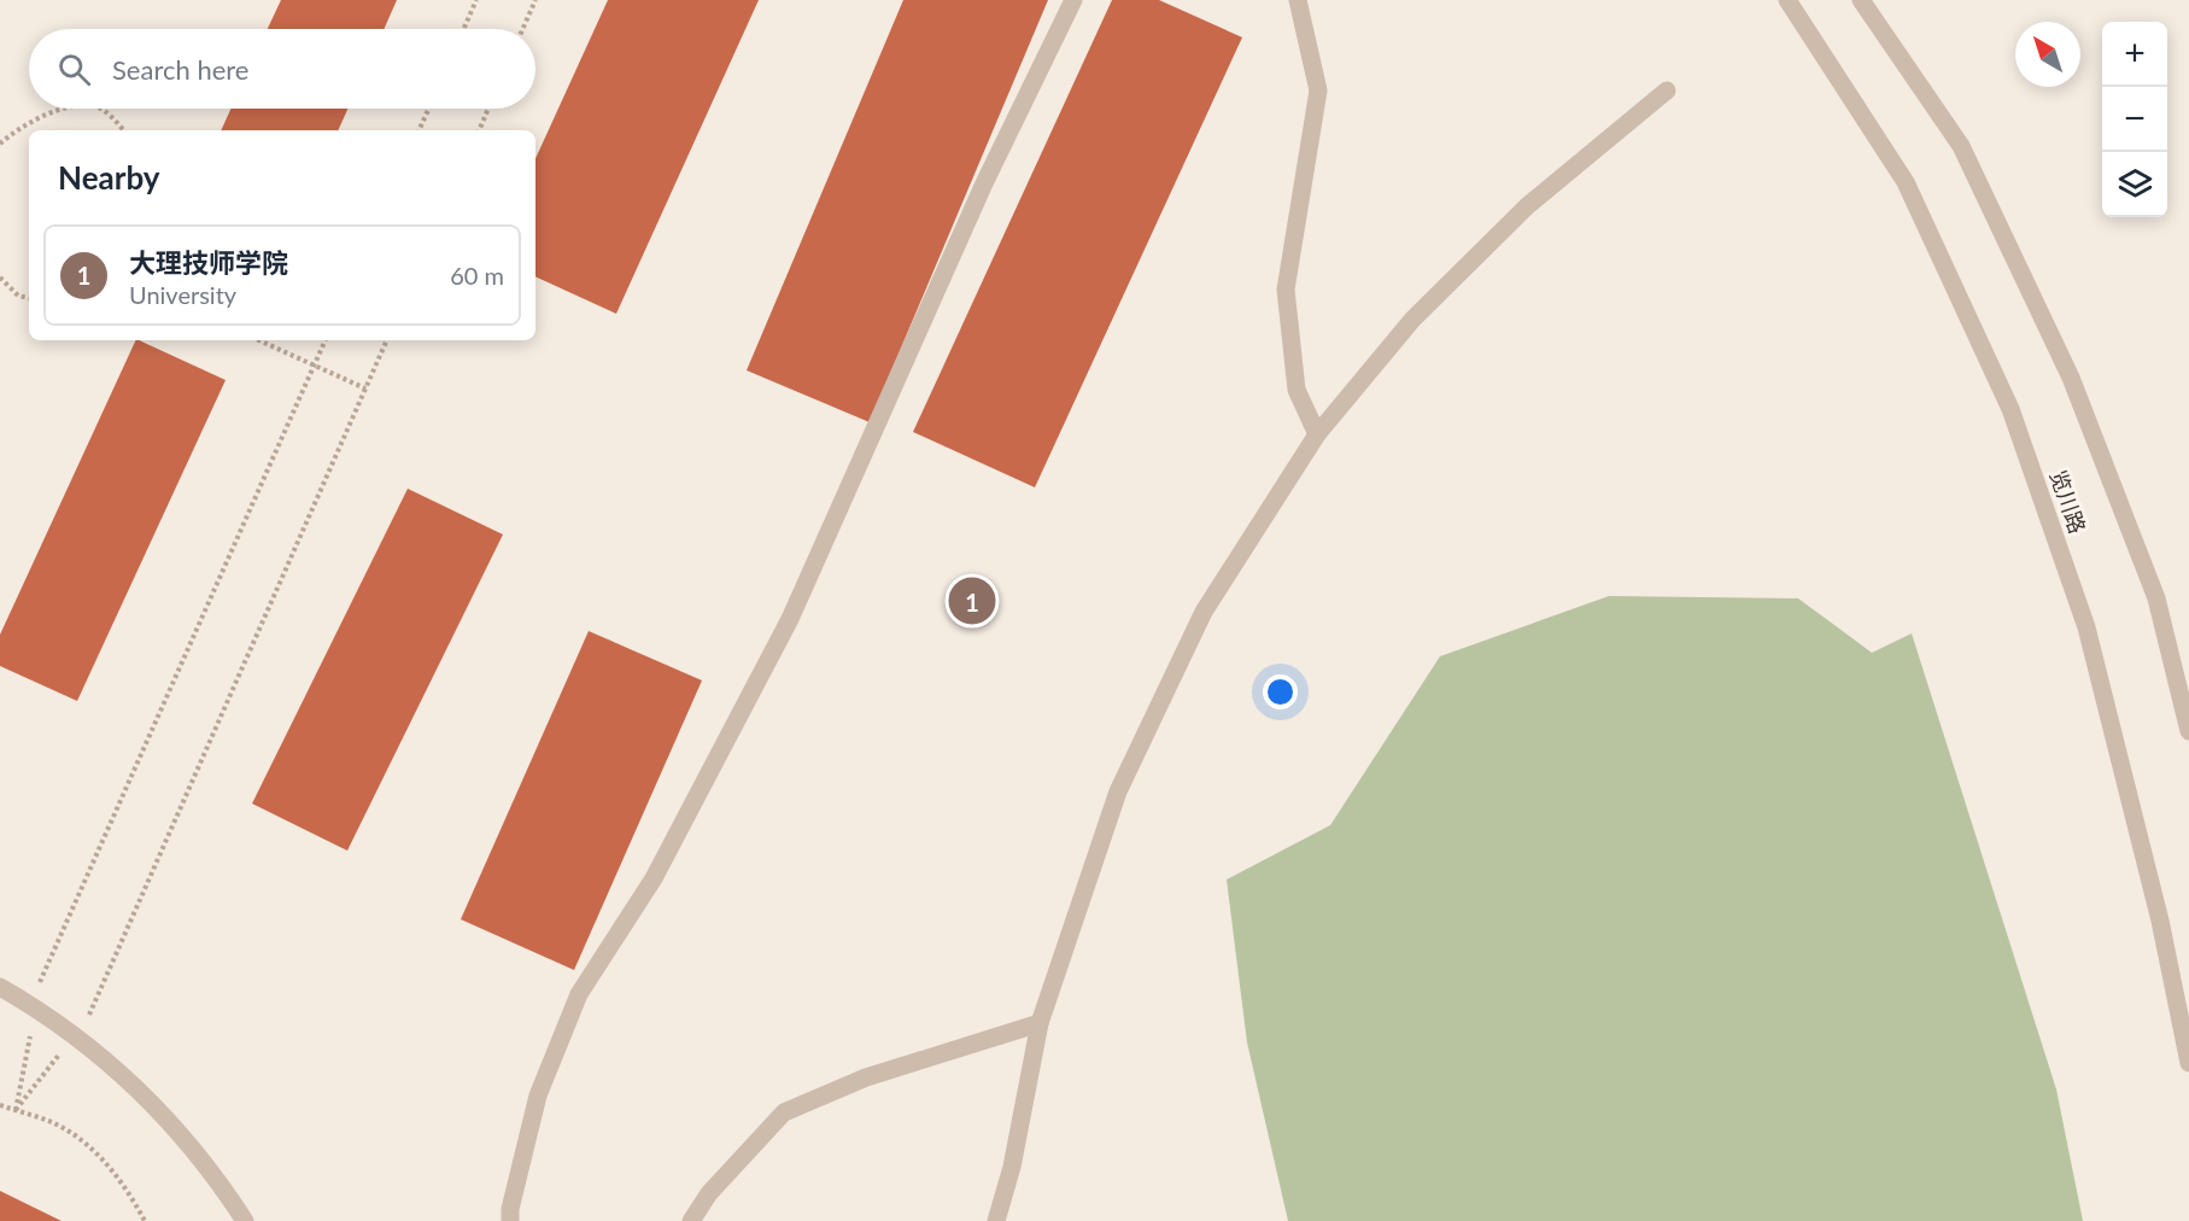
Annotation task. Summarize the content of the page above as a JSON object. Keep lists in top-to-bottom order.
{
  "streets": {
    "street": ["览川路"]
  },
  "north": "top left",
  "page": {
    "map_buttons": ["+", "−"],
    "search": "Search here",
    "heading": "Nearby",
    "list": [
      {
        "mark": "1",
        "name": "大理技师学院",
        "note": "University",
        "value": "60 m"
      }
    ],
    "pins": "1"
  }
}
